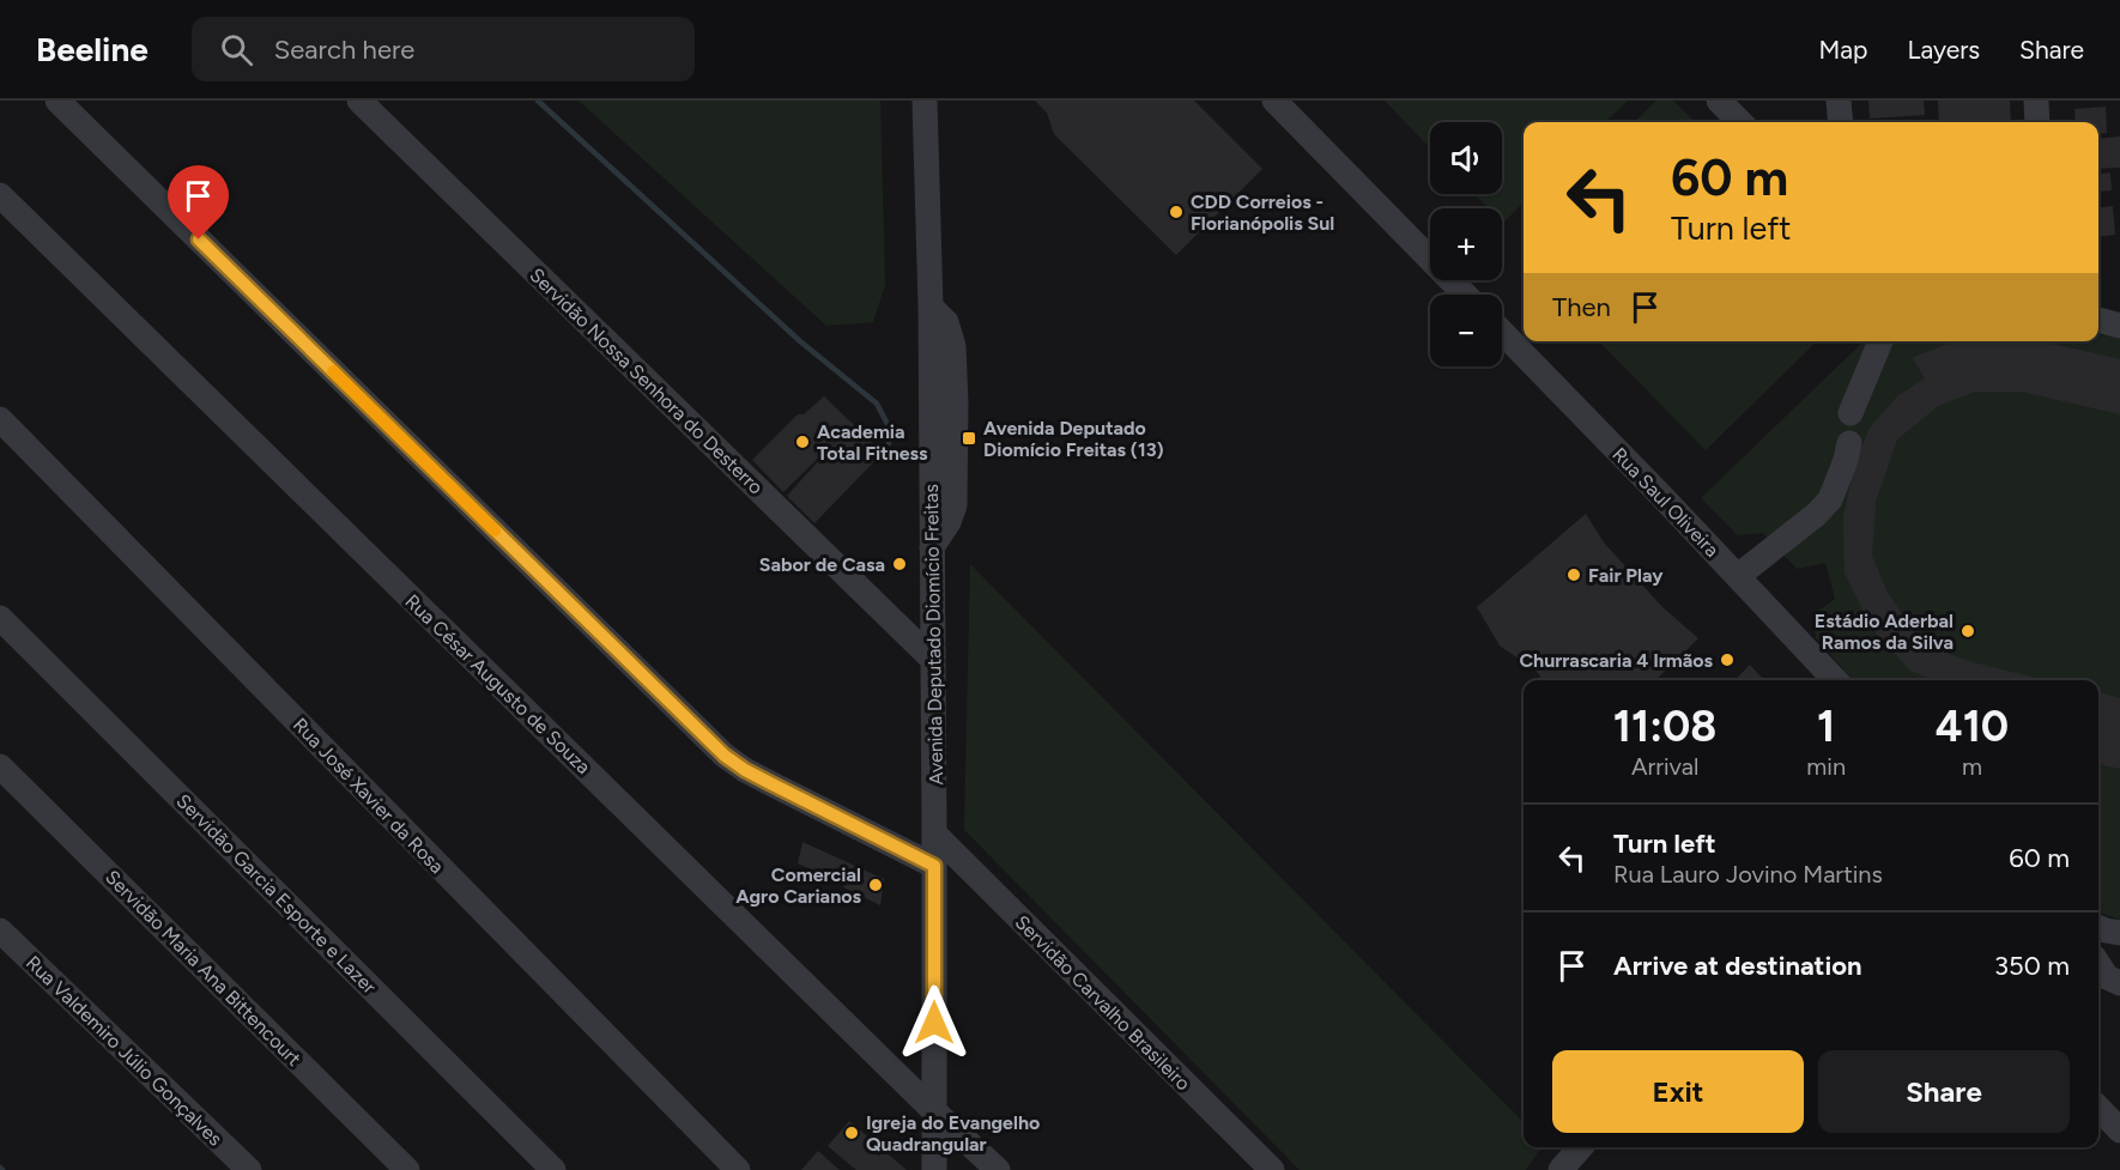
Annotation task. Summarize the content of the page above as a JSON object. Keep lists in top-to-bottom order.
{
  "streets": {
    "street": [
      "Servidão Nossa Senhora do Desterro",
      "Rua Saul Oliveira",
      "Avenida Deputado Diomício Freitas",
      "Rua César Augusto de Souza",
      "Rua José Xavier da Rosa",
      "Servidão Garcia Esporte e Lazer",
      "Servidão Maria Ana Bittencourt",
      "Servidão Carvalho Brasileiro",
      "Rua Valdemiro Júlio Gonçalves"
    ]
  },
  "crossings": [
    ["Servidão Nossa Senhora do Desterro", "Avenida Deputado Diomício Freitas"],
    ["Avenida Deputado Diomício Freitas", "Rua César Augusto de Souza"],
    ["Avenida Deputado Diomício Freitas", "Servidão Carvalho Brasileiro"]
  ],
  "places": {
    "other": [
      "CDD Correios - Florianópolis Sul",
      "Academia Total Fitness",
      "Sabor de Casa",
      "Fair Play",
      "Estádio Aderbal Ramos da Silva",
      "Churrascaria 4 Irmãos",
      "Comercial Agro Carianos",
      "Igreja do Evangelho Quadrangular"
    ],
    "transit": ["Avenida Deputado Diomício Freitas (13)"]
  },
  "page": {
    "header": "Beeline",
    "search": "Search here",
    "nav": ["Map", "Layers", "Share"],
    "map_buttons": ["+", "−"],
    "turn": ["60 m", "Turn left"],
    "then": "Then",
    "eta": [
      "11:08",
      "Arrival",
      "1",
      "min",
      "410",
      "m"
    ],
    "list": [
      {
        "name": "Turn left",
        "note": "Rua Lauro Jovino Martins",
        "value": "60 m"
      },
      {
        "name": "Arrive at destination",
        "value": "350 m"
      }
    ],
    "buttons": ["Exit", "Share"]
  }
}
